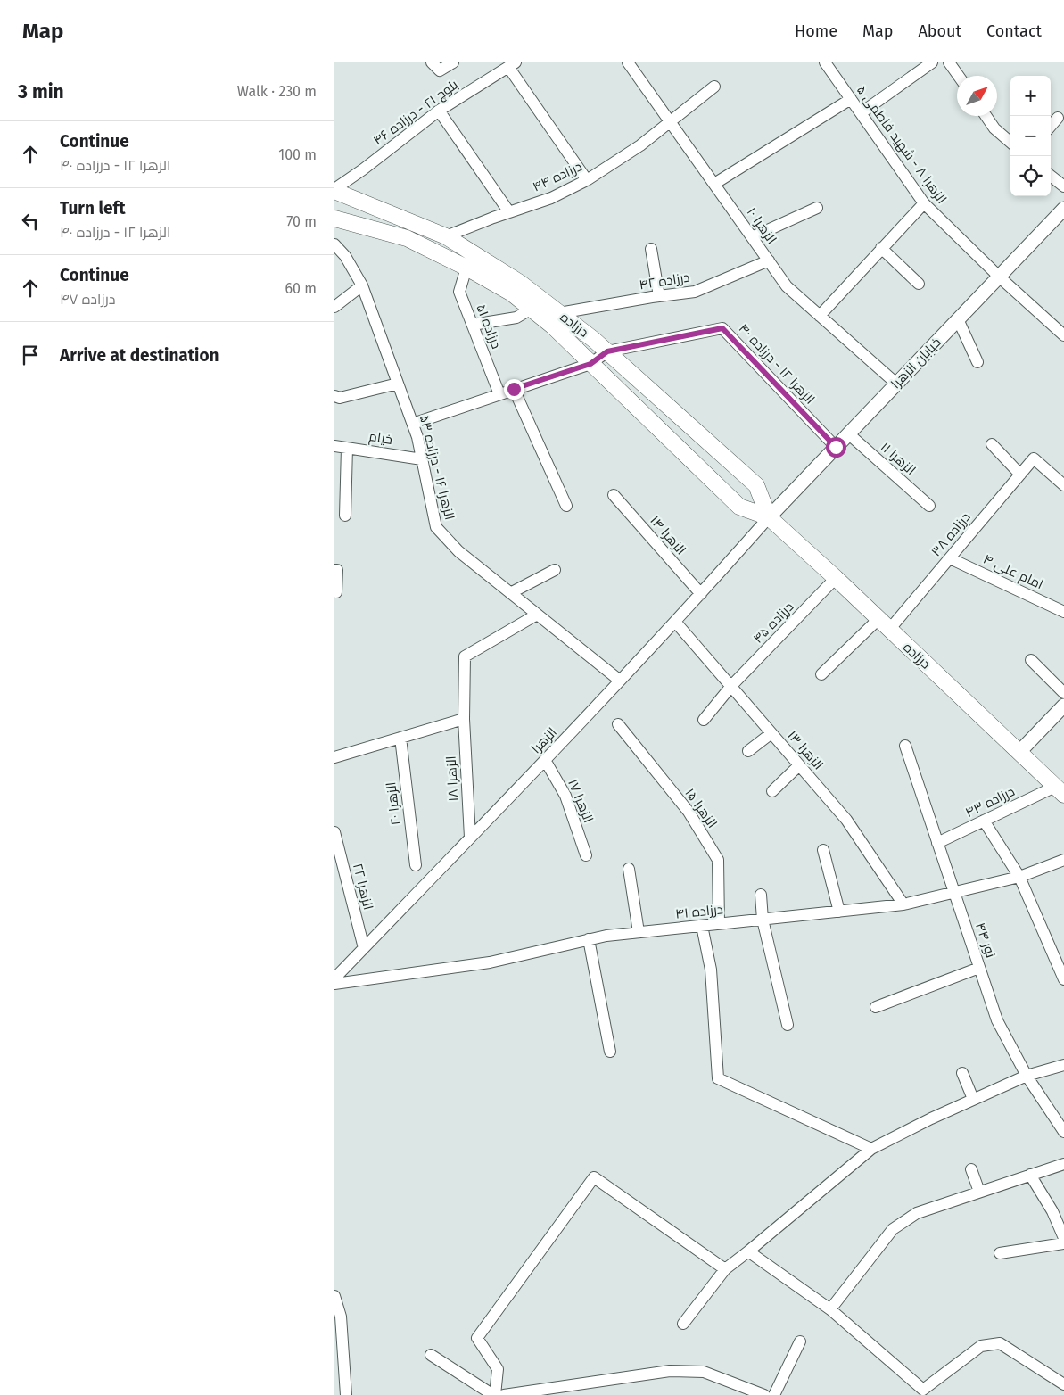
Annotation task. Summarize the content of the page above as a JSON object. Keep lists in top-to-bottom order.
{
  "streets": {
    "main road": ["درزاده"],
    "street": [
      "بلوچ ۲۱ - درزاده ۴۶",
      "الزهرا ۸ - شهید فاطمی ۵",
      "درزاده ۴۴",
      "الزهرا ۱۰",
      "درزاده ۴۲",
      "درزاده ۵۱",
      "خیابان الزهرا",
      "الزهرا ۱۲ - درزاده ۴۰",
      "خیام",
      "الزهرا ۱۱",
      "الزهرا ۱۶ - درزاده ۵۳",
      "درزاده ۳۸",
      "الزهرا ۱۴",
      "امام علی ۴",
      "درزاده ۴۵",
      "الزهرا",
      "الزهرا ۱۳",
      "الزهرا ۱۸",
      "الزهرا ۱۷",
      "درزاده ۴۳",
      "الزهرا ۲۰",
      "الزهرا ۱۵",
      "الزهرا ۲۲",
      "درزاده ۴۱",
      "نور ۴۴"
    ]
  },
  "crossings": [
    ["بلوچ ۲۱ - درزاده ۴۶", "درزاده"],
    ["الزهرا ۸ - شهید فاطمی ۵", "خیابان الزهرا"],
    ["درزاده ۴۴", "الزهرا ۱۰"],
    ["درزاده ۴۴", "درزاده"],
    ["الزهرا ۱۰", "درزاده ۴۲"],
    ["الزهرا ۱۰", "خیابان الزهرا"],
    ["درزاده ۴۲", "درزاده"],
    ["درزاده", "درزاده ۵۱"],
    ["درزاده", "خیابان الزهرا"],
    ["درزاده", "الزهرا ۱۲ - درزاده ۴۰"],
    ["درزاده", "درزاده ۳۸"],
    ["درزاده", "درزاده ۴۵"],
    ["درزاده", "الزهرا"],
    ["درزاده", "درزاده ۴۳"],
    ["خیابان الزهرا", "الزهرا ۱۲ - درزاده ۴۰"],
    ["خیابان الزهرا", "الزهرا ۱۱"],
    ["خیابان الزهرا", "الزهرا"],
    ["خیام", "الزهرا ۱۶ - درزاده ۵۳"],
    ["الزهرا ۱۶ - درزاده ۵۳", "الزهرا"],
    ["الزهرا ۱۶ - درزاده ۵۳", "الزهرا ۱۸"],
    ["درزاده ۳۸", "امام علی ۴"],
    ["الزهرا ۱۴", "الزهرا"],
    ["درزاده ۴۵", "الزهرا ۱۳"],
    ["الزهرا", "الزهرا ۱۳"],
    ["الزهرا", "الزهرا ۱۸"],
    ["الزهرا", "الزهرا ۱۷"],
    ["الزهرا", "الزهرا ۲۲"],
    ["الزهرا ۱۳", "درزاده ۴۱"],
    ["درزاده ۴۳", "نور ۴۴"],
    ["الزهرا ۱۵", "درزاده ۴۱"],
    ["درزاده ۴۱", "نور ۴۴"]
  ],
  "north": "top right",
  "page": {
    "header": "Map",
    "nav": [
      "Home",
      "Map",
      "About",
      "Contact"
    ],
    "heading": ["3 min", "Walk · 230 m"],
    "map_buttons": ["+", "−"],
    "list": [
      ["Continue", "الزهرا ۱۲ - درزاده ۴۰", "100 m"],
      ["Turn left", "الزهرا ۱۲ - درزاده ۴۰", "70 m"],
      ["Continue", "درزاده ۴۷", "60 m"],
      "Arrive at destination"
    ]
  }
}
